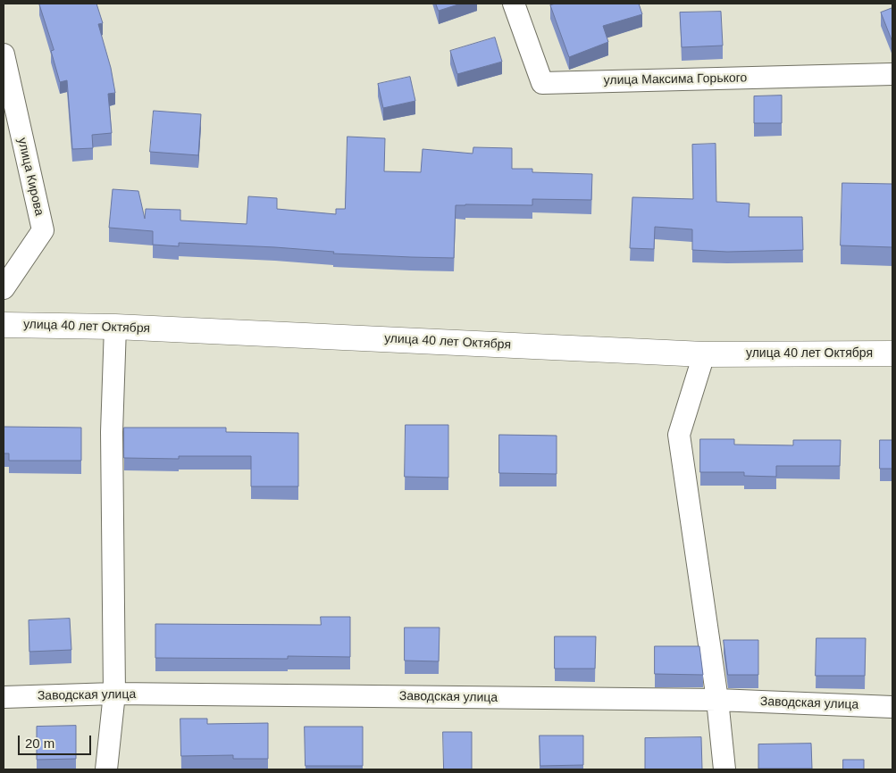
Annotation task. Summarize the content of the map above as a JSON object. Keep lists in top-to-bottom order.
{
  "streets": {
    "street": [
      "улица Максима Горького",
      "улица Кирова",
      "улица 40 лет Октября",
      "Заводская улица"
    ]
  },
  "scale_bar": "20 m"
}
